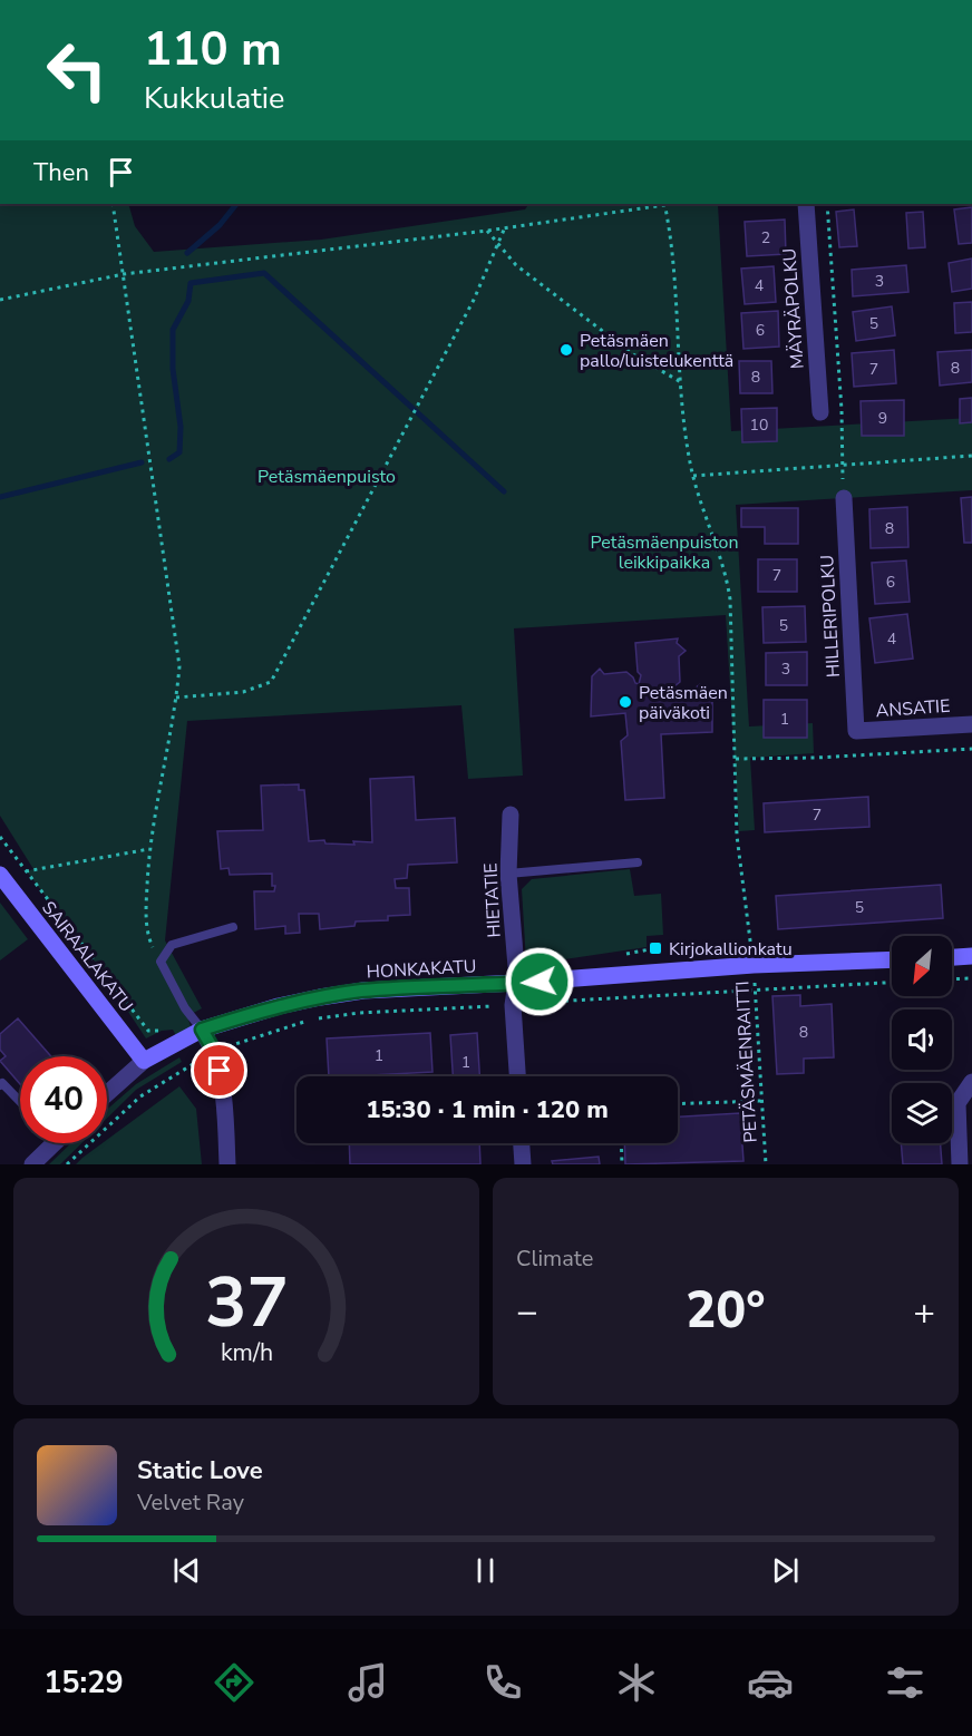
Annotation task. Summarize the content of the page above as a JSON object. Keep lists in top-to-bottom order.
{
  "streets": {
    "street": [
      "MÄYRÄPOLKU",
      "HILLERIPOLKU",
      "ANSATIE",
      "HIETATIE",
      "SAIRAALAKATU",
      "HONKAKATU"
    ],
    "path": ["PETÄSMÄENRAITTI"]
  },
  "crossings": [
    ["HILLERIPOLKU", "ANSATIE"],
    ["HIETATIE", "HONKAKATU"],
    ["SAIRAALAKATU", "HONKAKATU"],
    ["HONKAKATU", "PETÄSMÄENRAITTI"]
  ],
  "parks": ["Petäsmäenpuisto", "Petäsmäenpuiston leikkipaikka"],
  "places": {
    "other": ["Petäsmäen pallo/luistelukenttä", "Petäsmäen päiväkoti"],
    "transit": ["Kirjokallionkatu"]
  },
  "house_numbers": [
    "2",
    "3",
    "4",
    "5",
    "6",
    "8",
    "7",
    "8",
    "9",
    "10",
    "8",
    "7",
    "6",
    "5",
    "4",
    "3",
    "1",
    "7",
    "5",
    "8",
    "1",
    "1"
  ],
  "north": "bottom left",
  "page": {
    "turn": ["110 m", "Kukkulatie"],
    "then": "Then",
    "limit": "40",
    "trip": "15:30 · 1 min · 120 m",
    "tile": "Climate",
    "heat": ["−", "20°", "+"],
    "song": ["Static Love", "Velvet Ray"],
    "tabs": "15:29",
    "gauge": ["37", "km/h"]
  }
}
